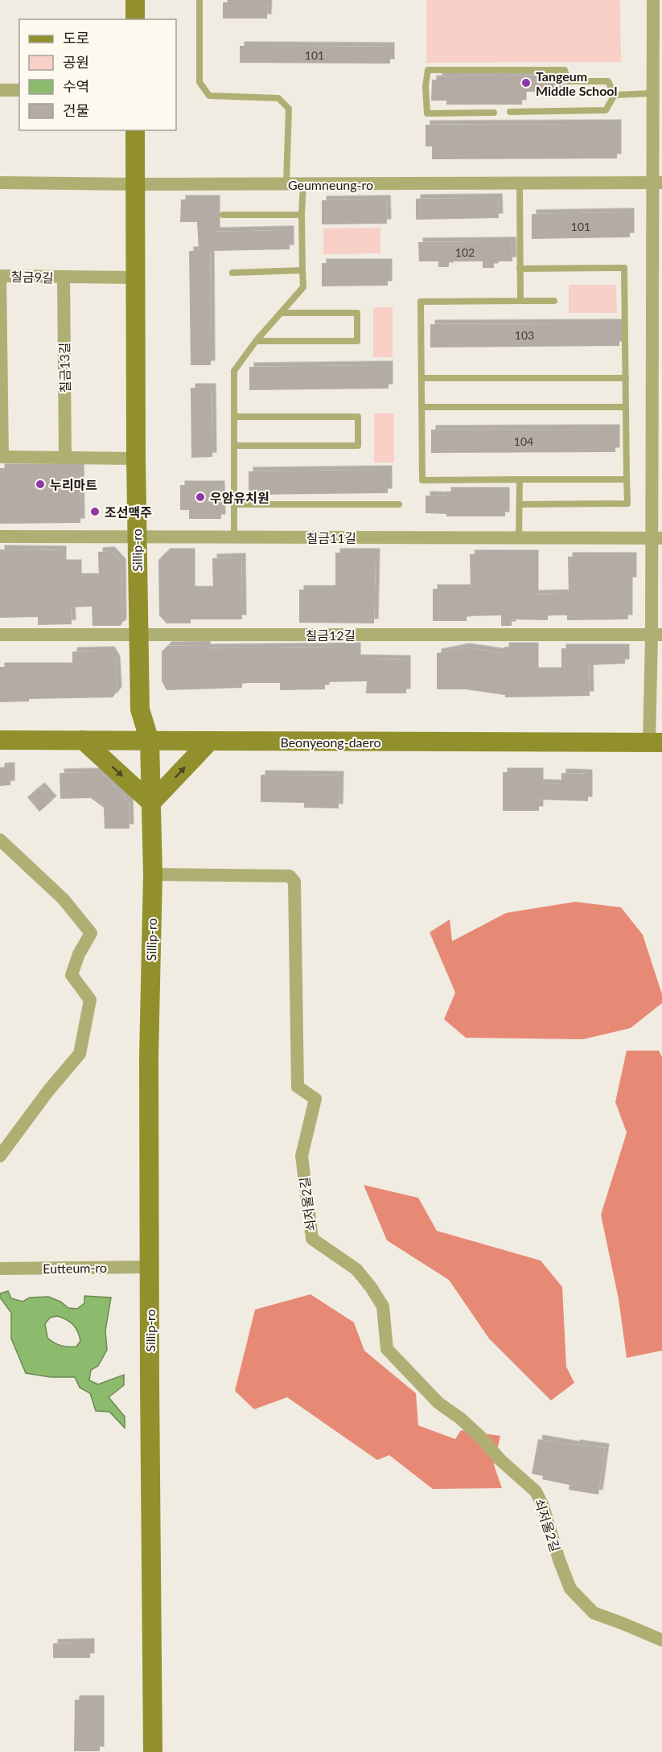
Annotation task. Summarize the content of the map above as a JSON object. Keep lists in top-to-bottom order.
{
  "streets": {
    "street": [
      "Geumneung-ro",
      "칠금9길",
      "칠금13길",
      "칠금11길",
      "Sillip-ro",
      "칠금12길",
      "Beonyeong-daero",
      "쇠저울2길",
      "Eutteum-ro"
    ]
  },
  "crossings": [
    ["Geumneung-ro", "Sillip-ro"],
    ["칠금9길", "칠금13길"],
    ["칠금9길", "Sillip-ro"],
    ["칠금11길", "Sillip-ro"],
    ["Sillip-ro", "칠금12길"],
    ["Sillip-ro", "Beonyeong-daero"],
    ["Sillip-ro", "쇠저울2길"],
    ["Sillip-ro", "Eutteum-ro"]
  ],
  "places": [
    "Tangeum Middle School",
    "누리마트",
    "우암유치원",
    "조선맥주"
  ],
  "house_numbers": [
    "101",
    "101",
    "102",
    "103",
    "104"
  ],
  "legend": [
    "도로",
    "공원",
    "수역",
    "건물"
  ]
}
